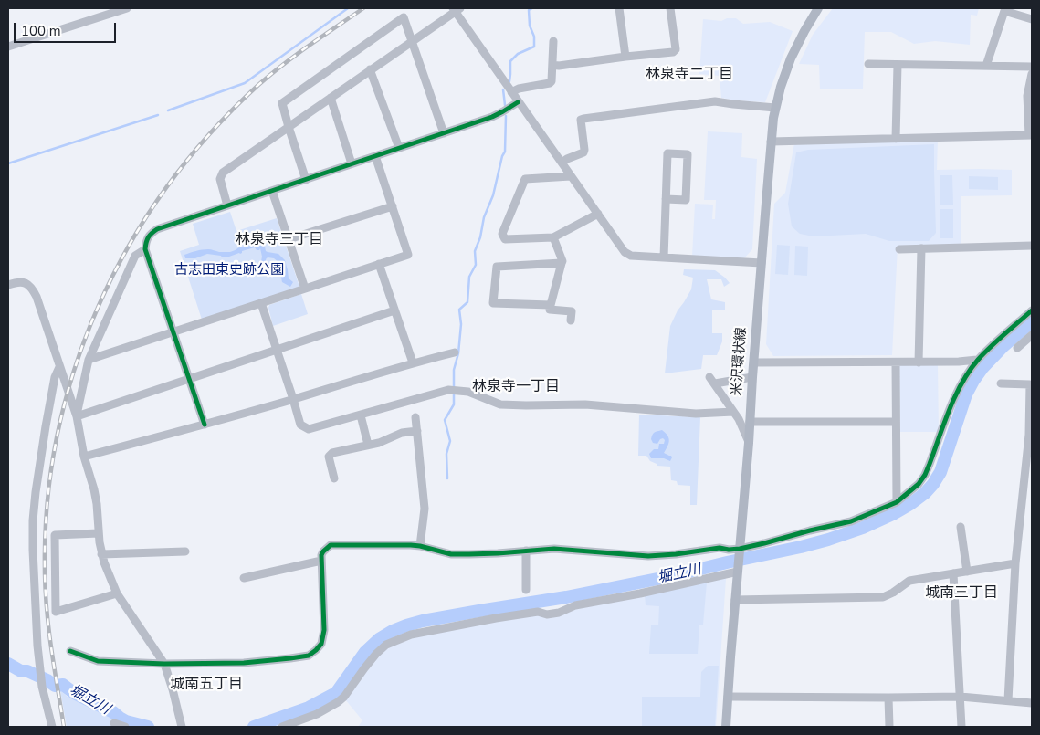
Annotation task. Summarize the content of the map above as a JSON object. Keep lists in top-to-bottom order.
{
  "streets": {
    "main road": ["米沢環状線"]
  },
  "districts": [
    "林泉寺二丁目",
    "林泉寺三丁目",
    "林泉寺一丁目",
    "城南三丁目",
    "城南五丁目"
  ],
  "water": ["堀立川"],
  "parks": ["古志田東史跡公園"],
  "scale_bar": "100 m"
}
